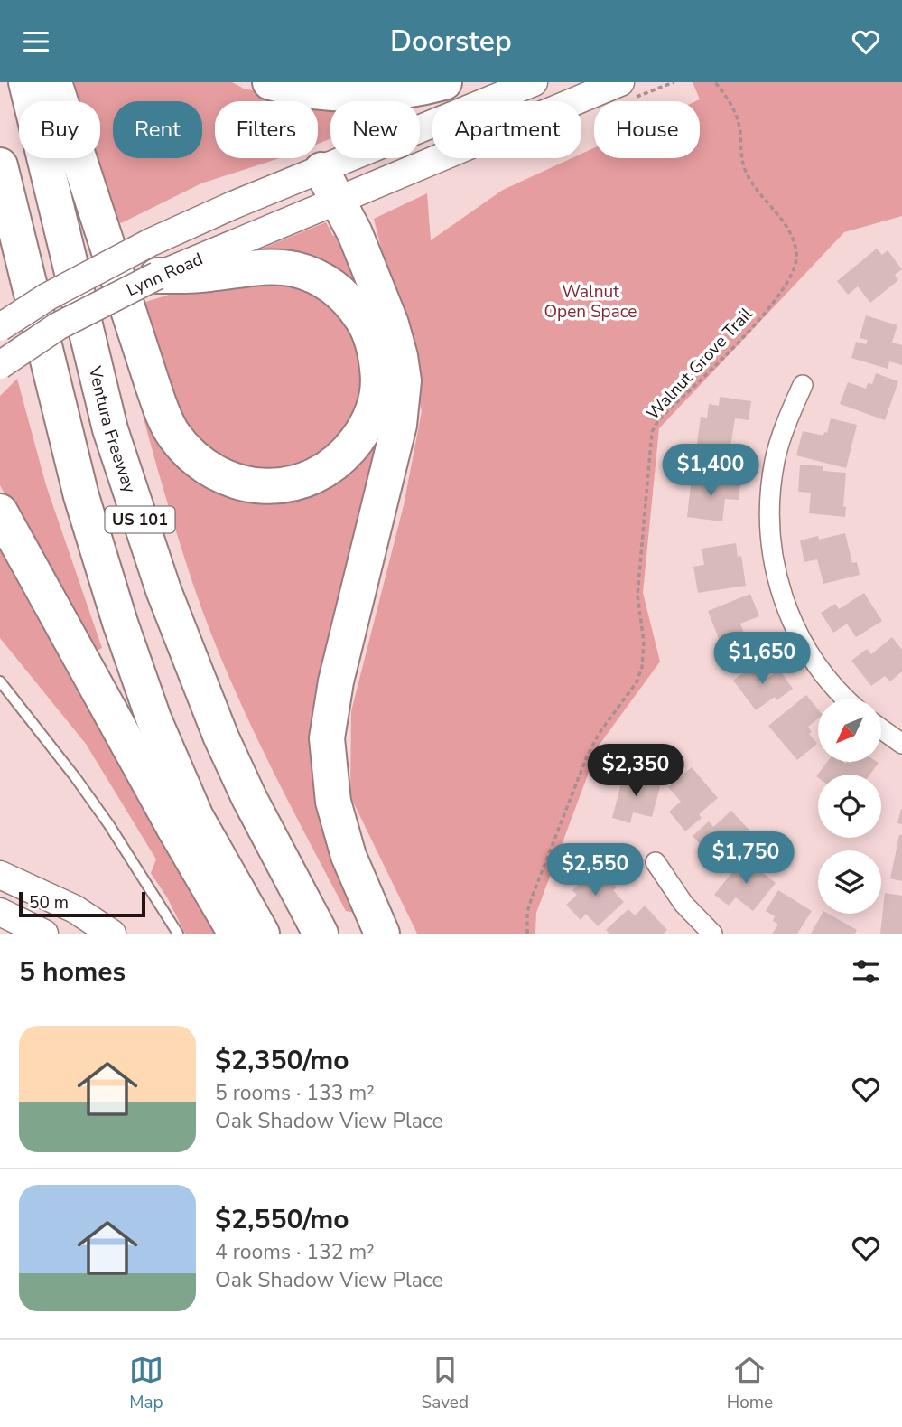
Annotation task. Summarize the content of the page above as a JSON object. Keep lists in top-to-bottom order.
{
  "streets": {
    "highway": ["Ventura Freeway", "US 101"],
    "main road": ["Lynn Road"],
    "path": ["Walnut Grove Trail"]
  },
  "parks": ["Walnut Open Space"],
  "scale_bar": "50 m",
  "north": "bottom left",
  "page": {
    "header": "Doorstep",
    "chip": [
      "Buy",
      "Rent",
      "Filters",
      "New",
      "Apartment",
      "House"
    ],
    "price": [
      "$1,400",
      "$1,650",
      "$2,350",
      "$1,750",
      "$2,550"
    ],
    "scale": "50 m",
    "heading": "5 homes",
    "list": [
      {
        "name": "$2,350/mo",
        "note": "5 rooms · 133 m² · Oak Shadow View Place"
      },
      {
        "name": "$2,550/mo",
        "note": "4 rooms · 132 m² · Oak Shadow View Place"
      }
    ],
    "tabs": ["Map", "Saved", "Home"]
  }
}
